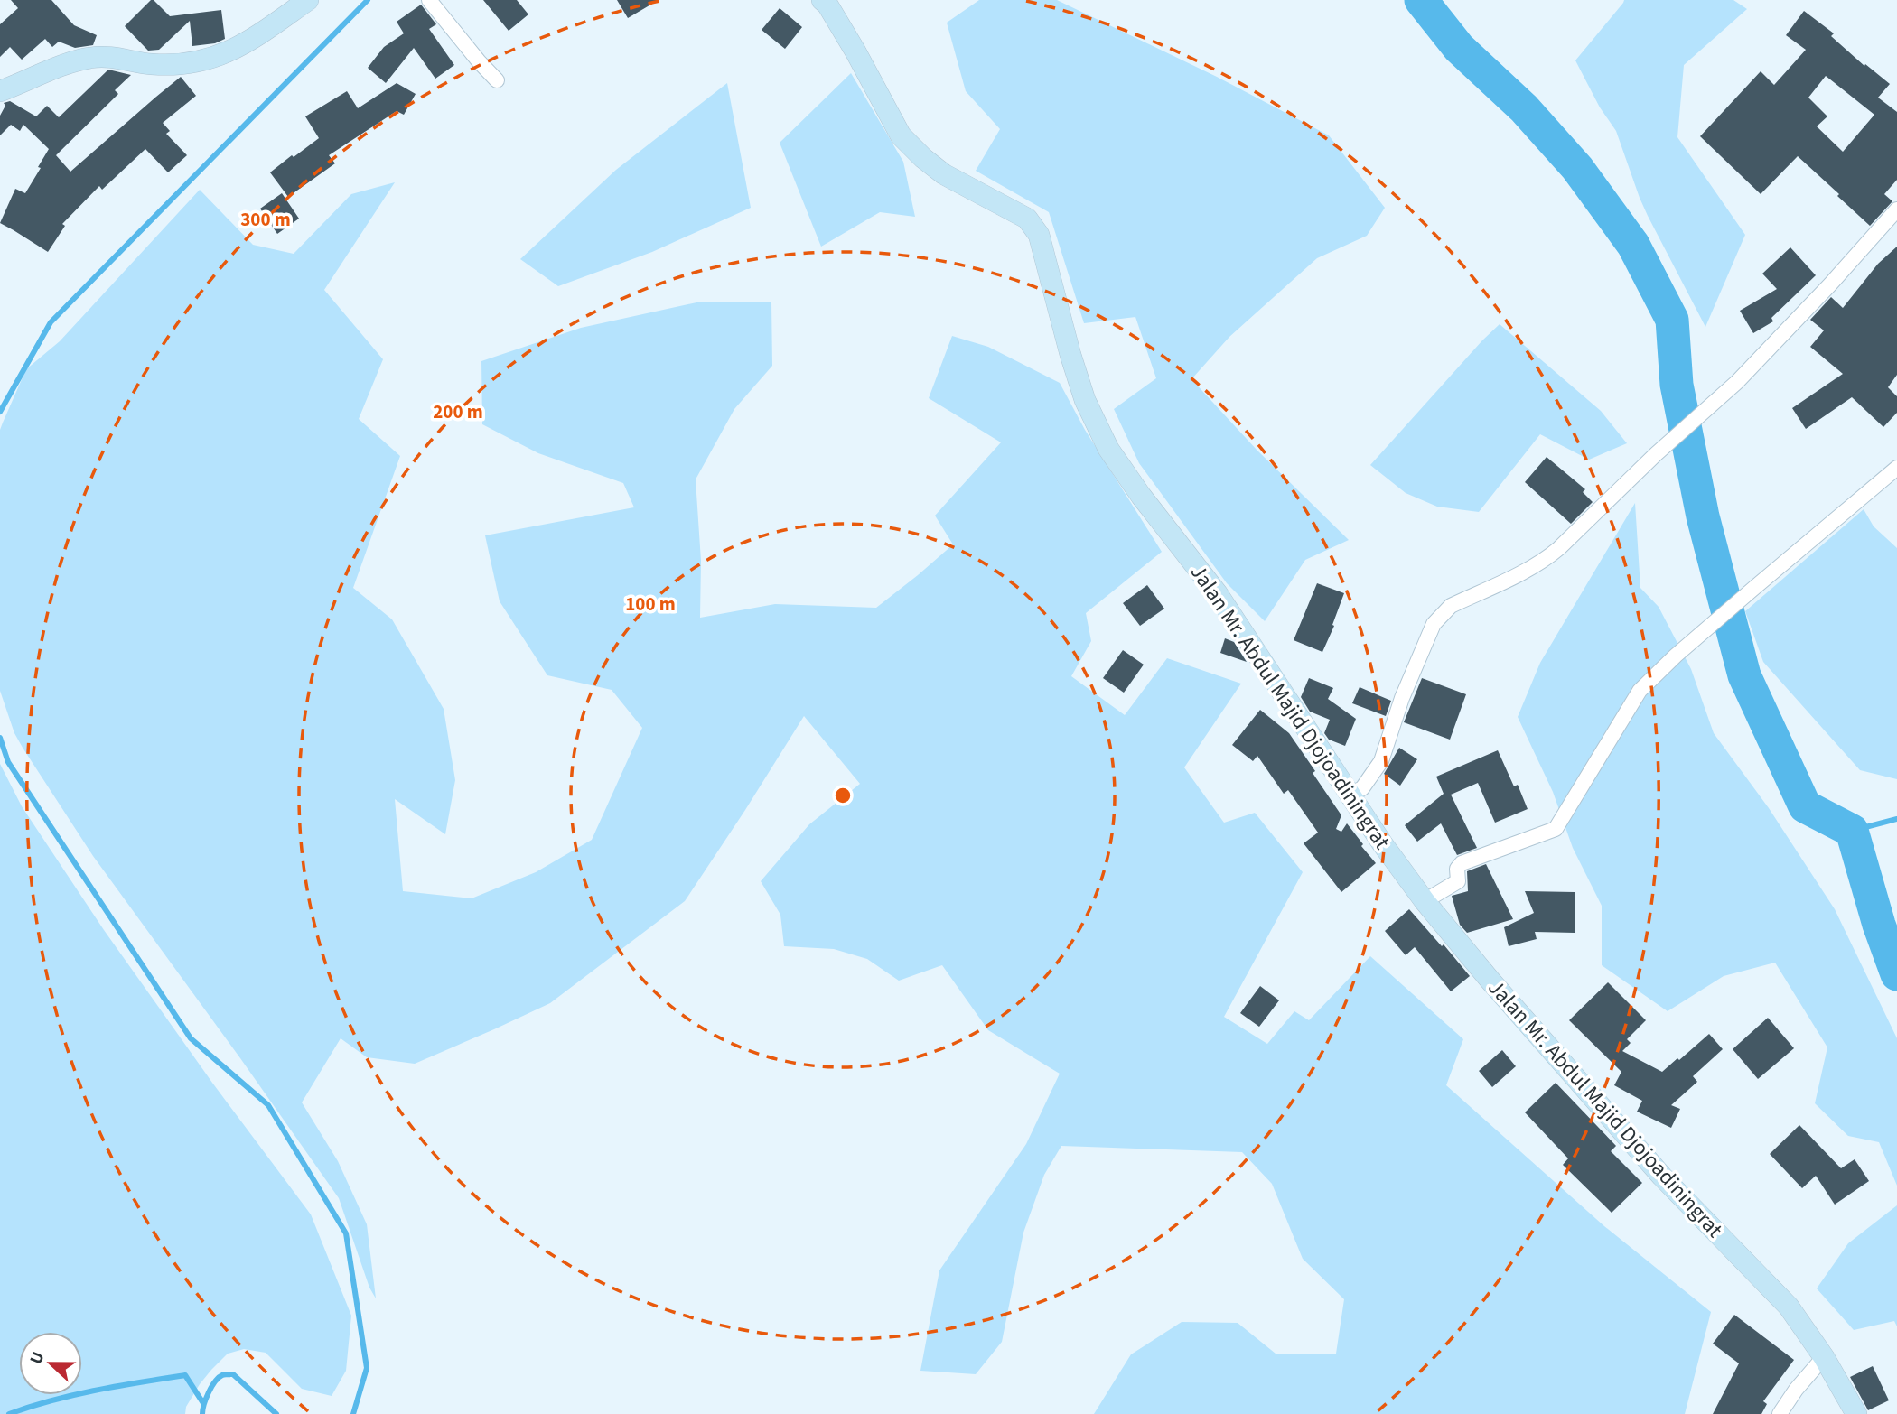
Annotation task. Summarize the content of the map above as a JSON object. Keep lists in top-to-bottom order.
{
  "streets": {
    "street": ["Jalan Mr. Abdul Majid Djojoadiningrat"]
  },
  "north": "left",
  "rings": ["300 m", "200 m", "100 m"]
}
